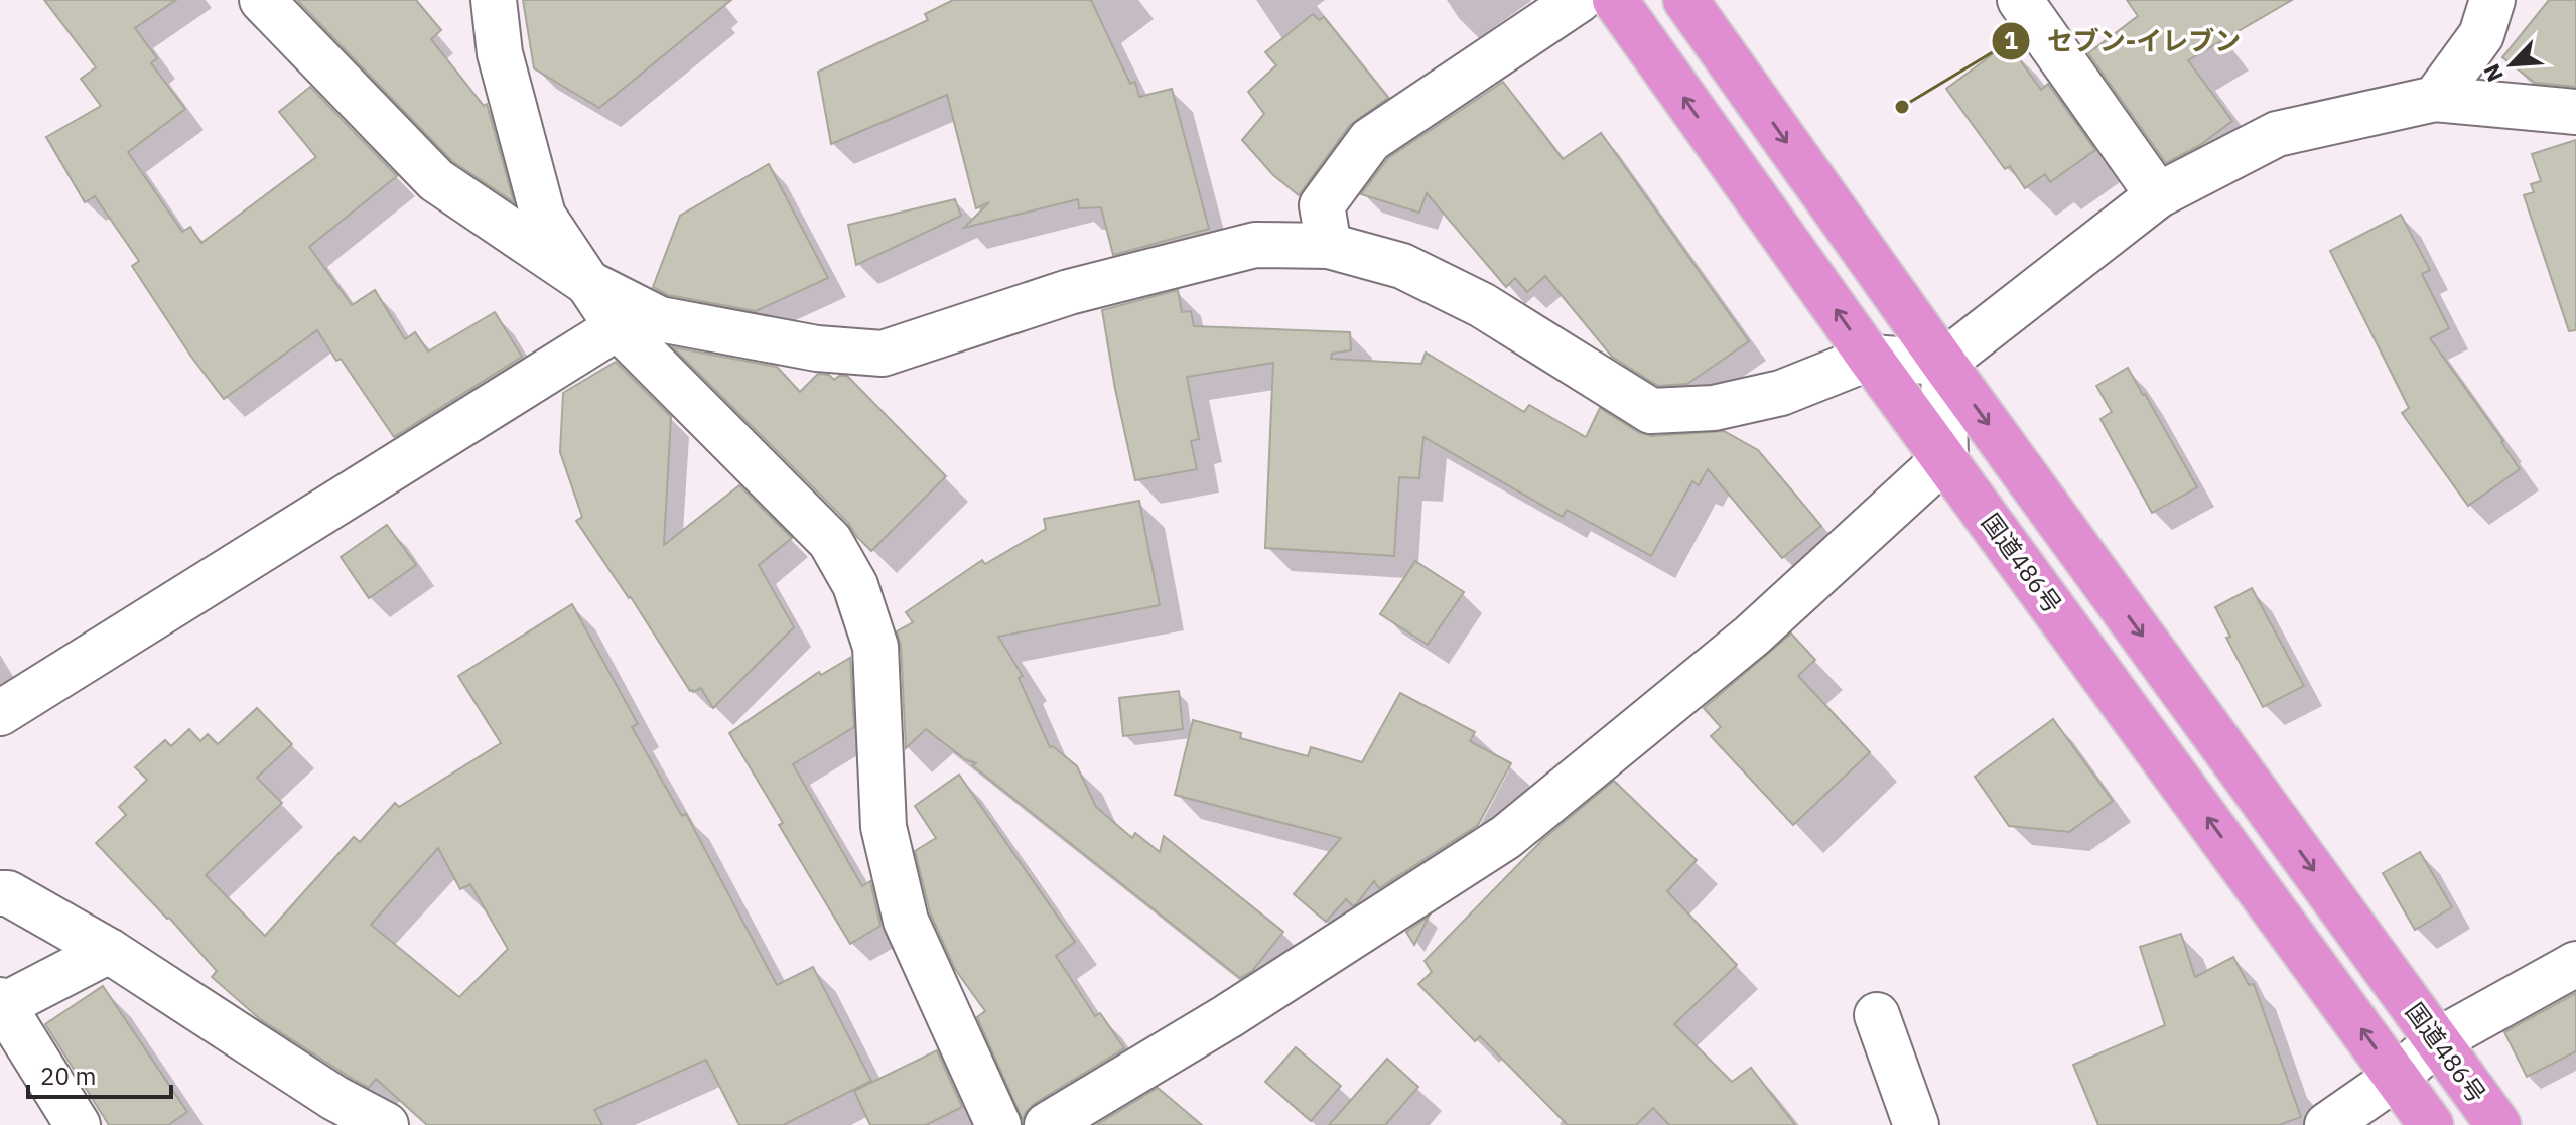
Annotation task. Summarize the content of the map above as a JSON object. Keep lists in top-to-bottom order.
{
  "streets": {
    "highway": ["国道486号"]
  },
  "places": ["セブン-イレブン"],
  "scale_bar": "20 m",
  "north": "bottom left"
}
